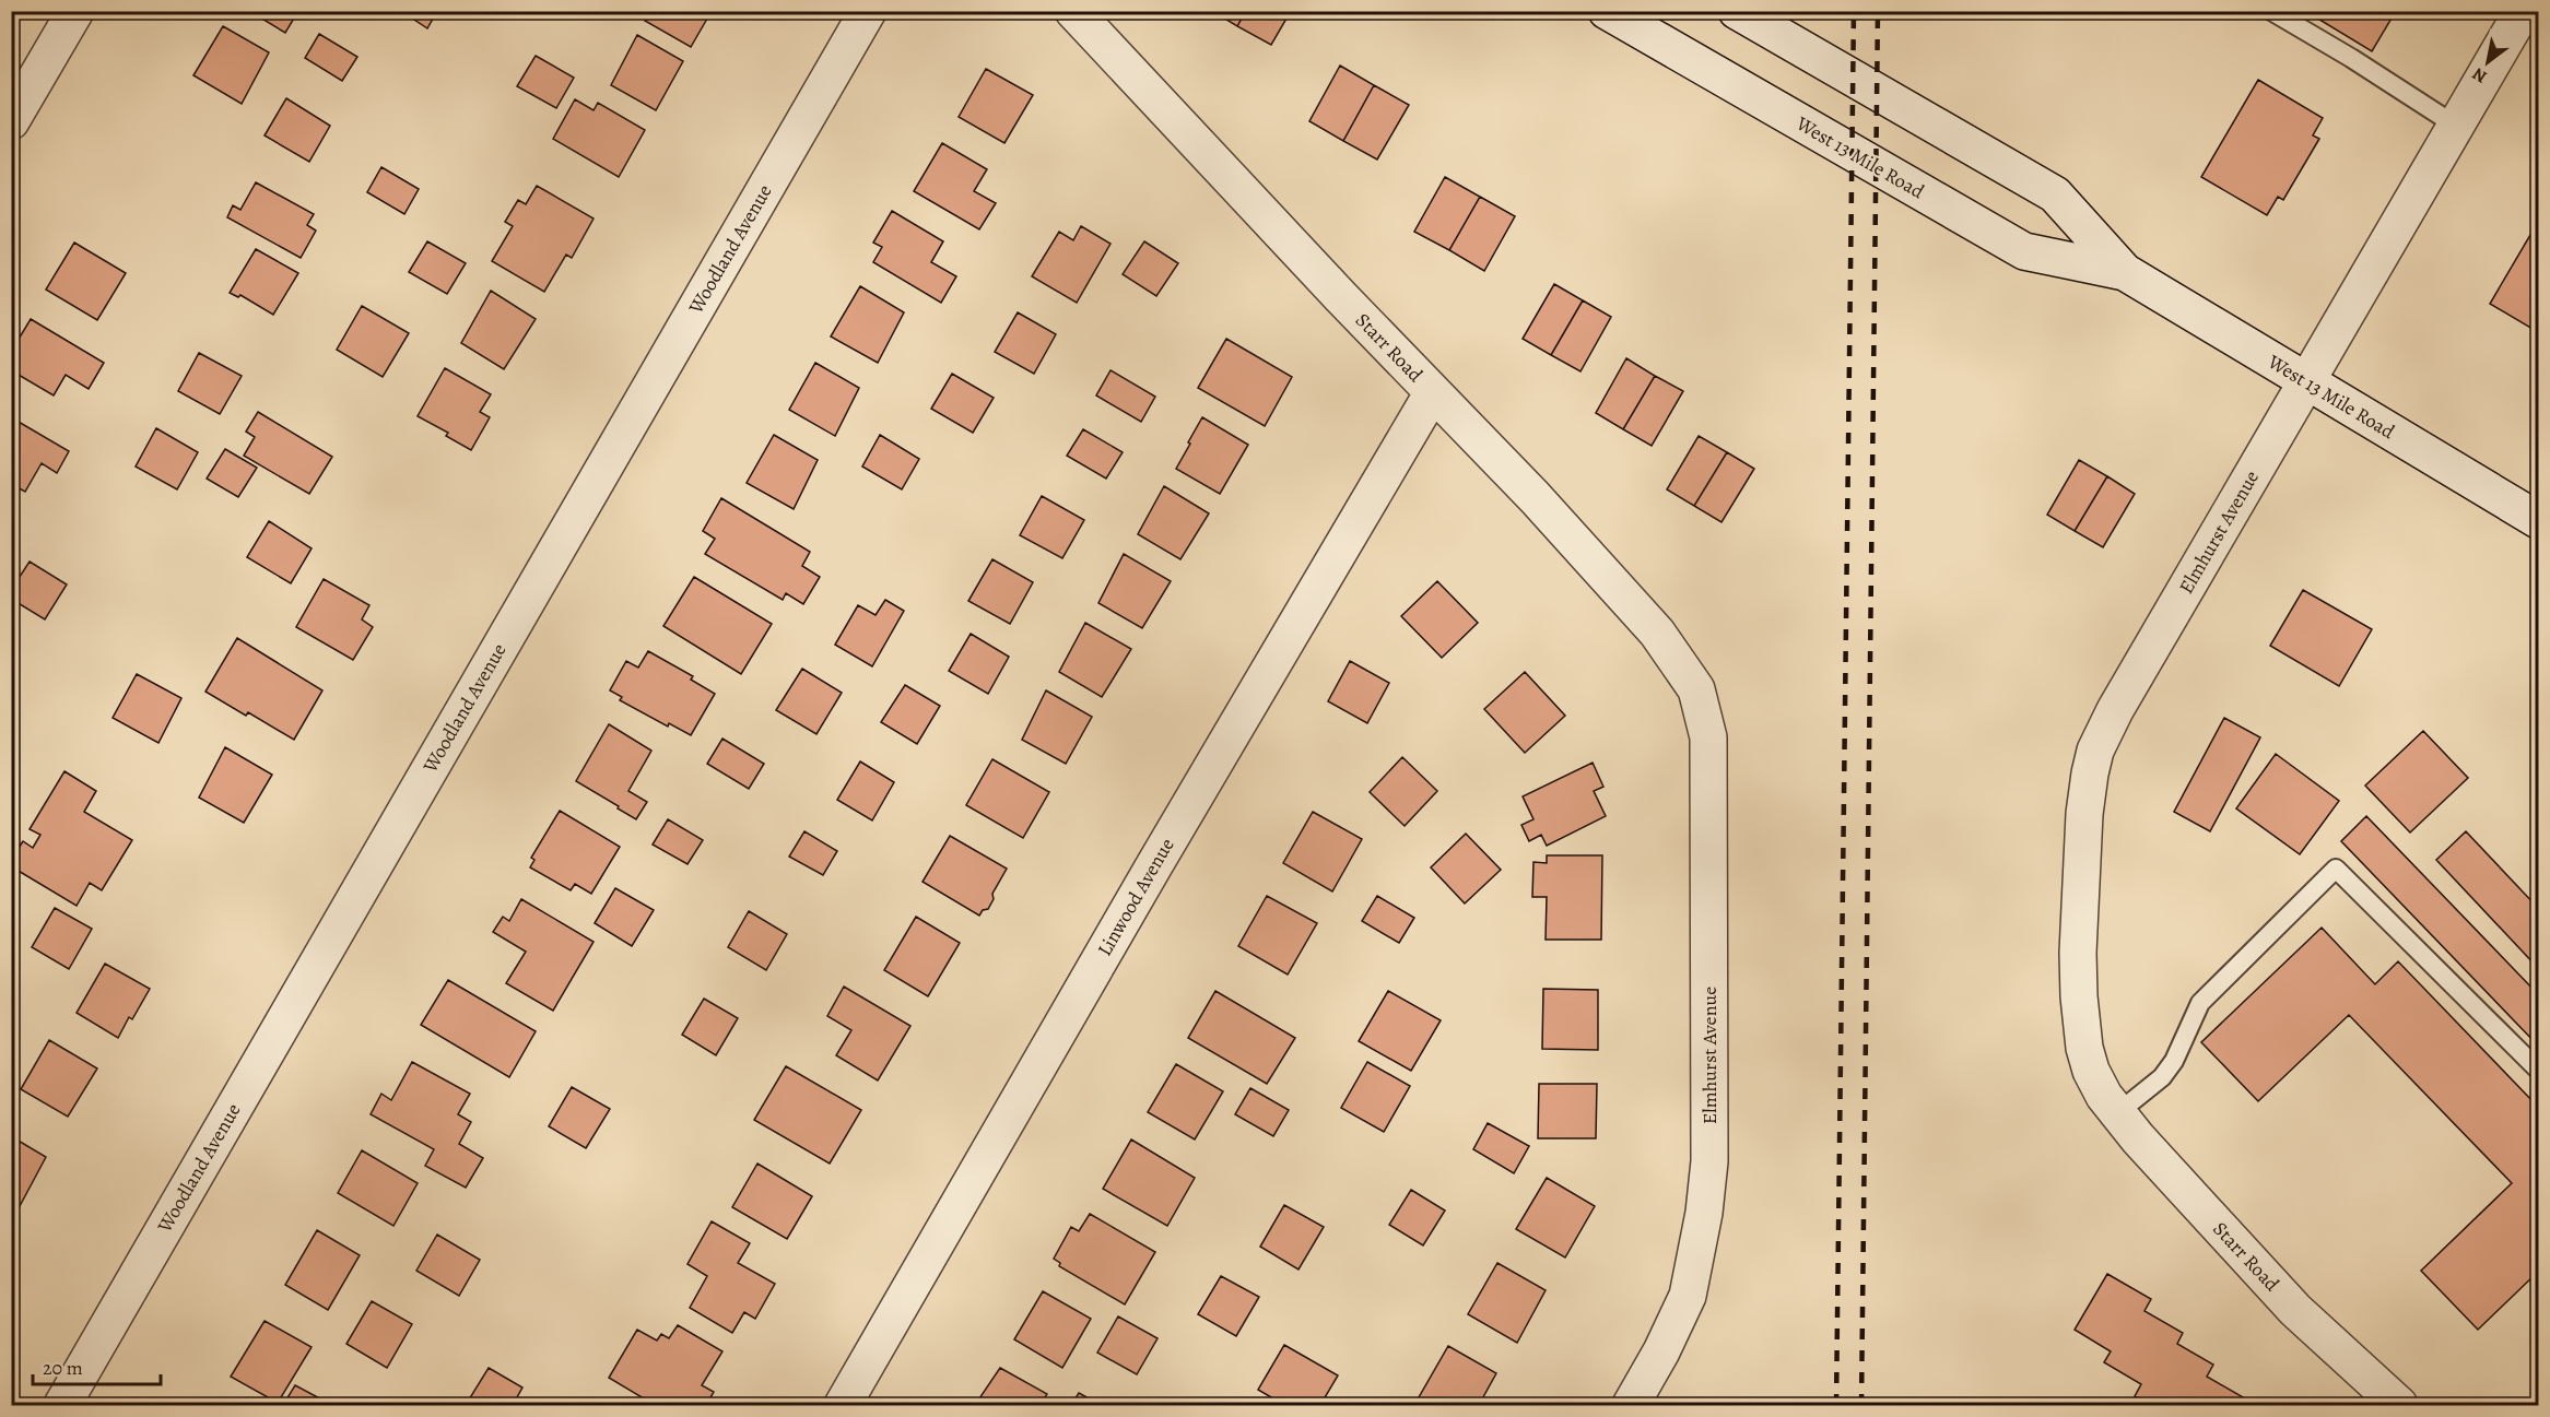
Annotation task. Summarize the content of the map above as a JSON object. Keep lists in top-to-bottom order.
{
  "streets": {
    "street": [
      "West 13 Mile Road",
      "Woodland Avenue",
      "Starr Road",
      "Elmhurst Avenue",
      "Linwood Avenue"
    ]
  },
  "crossings": [
    ["West 13 Mile Road", "Elmhurst Avenue"],
    ["Starr Road", "Elmhurst Avenue"],
    ["Starr Road", "Linwood Avenue"]
  ],
  "scale_bar": "20 m",
  "north": "bottom left"
}
